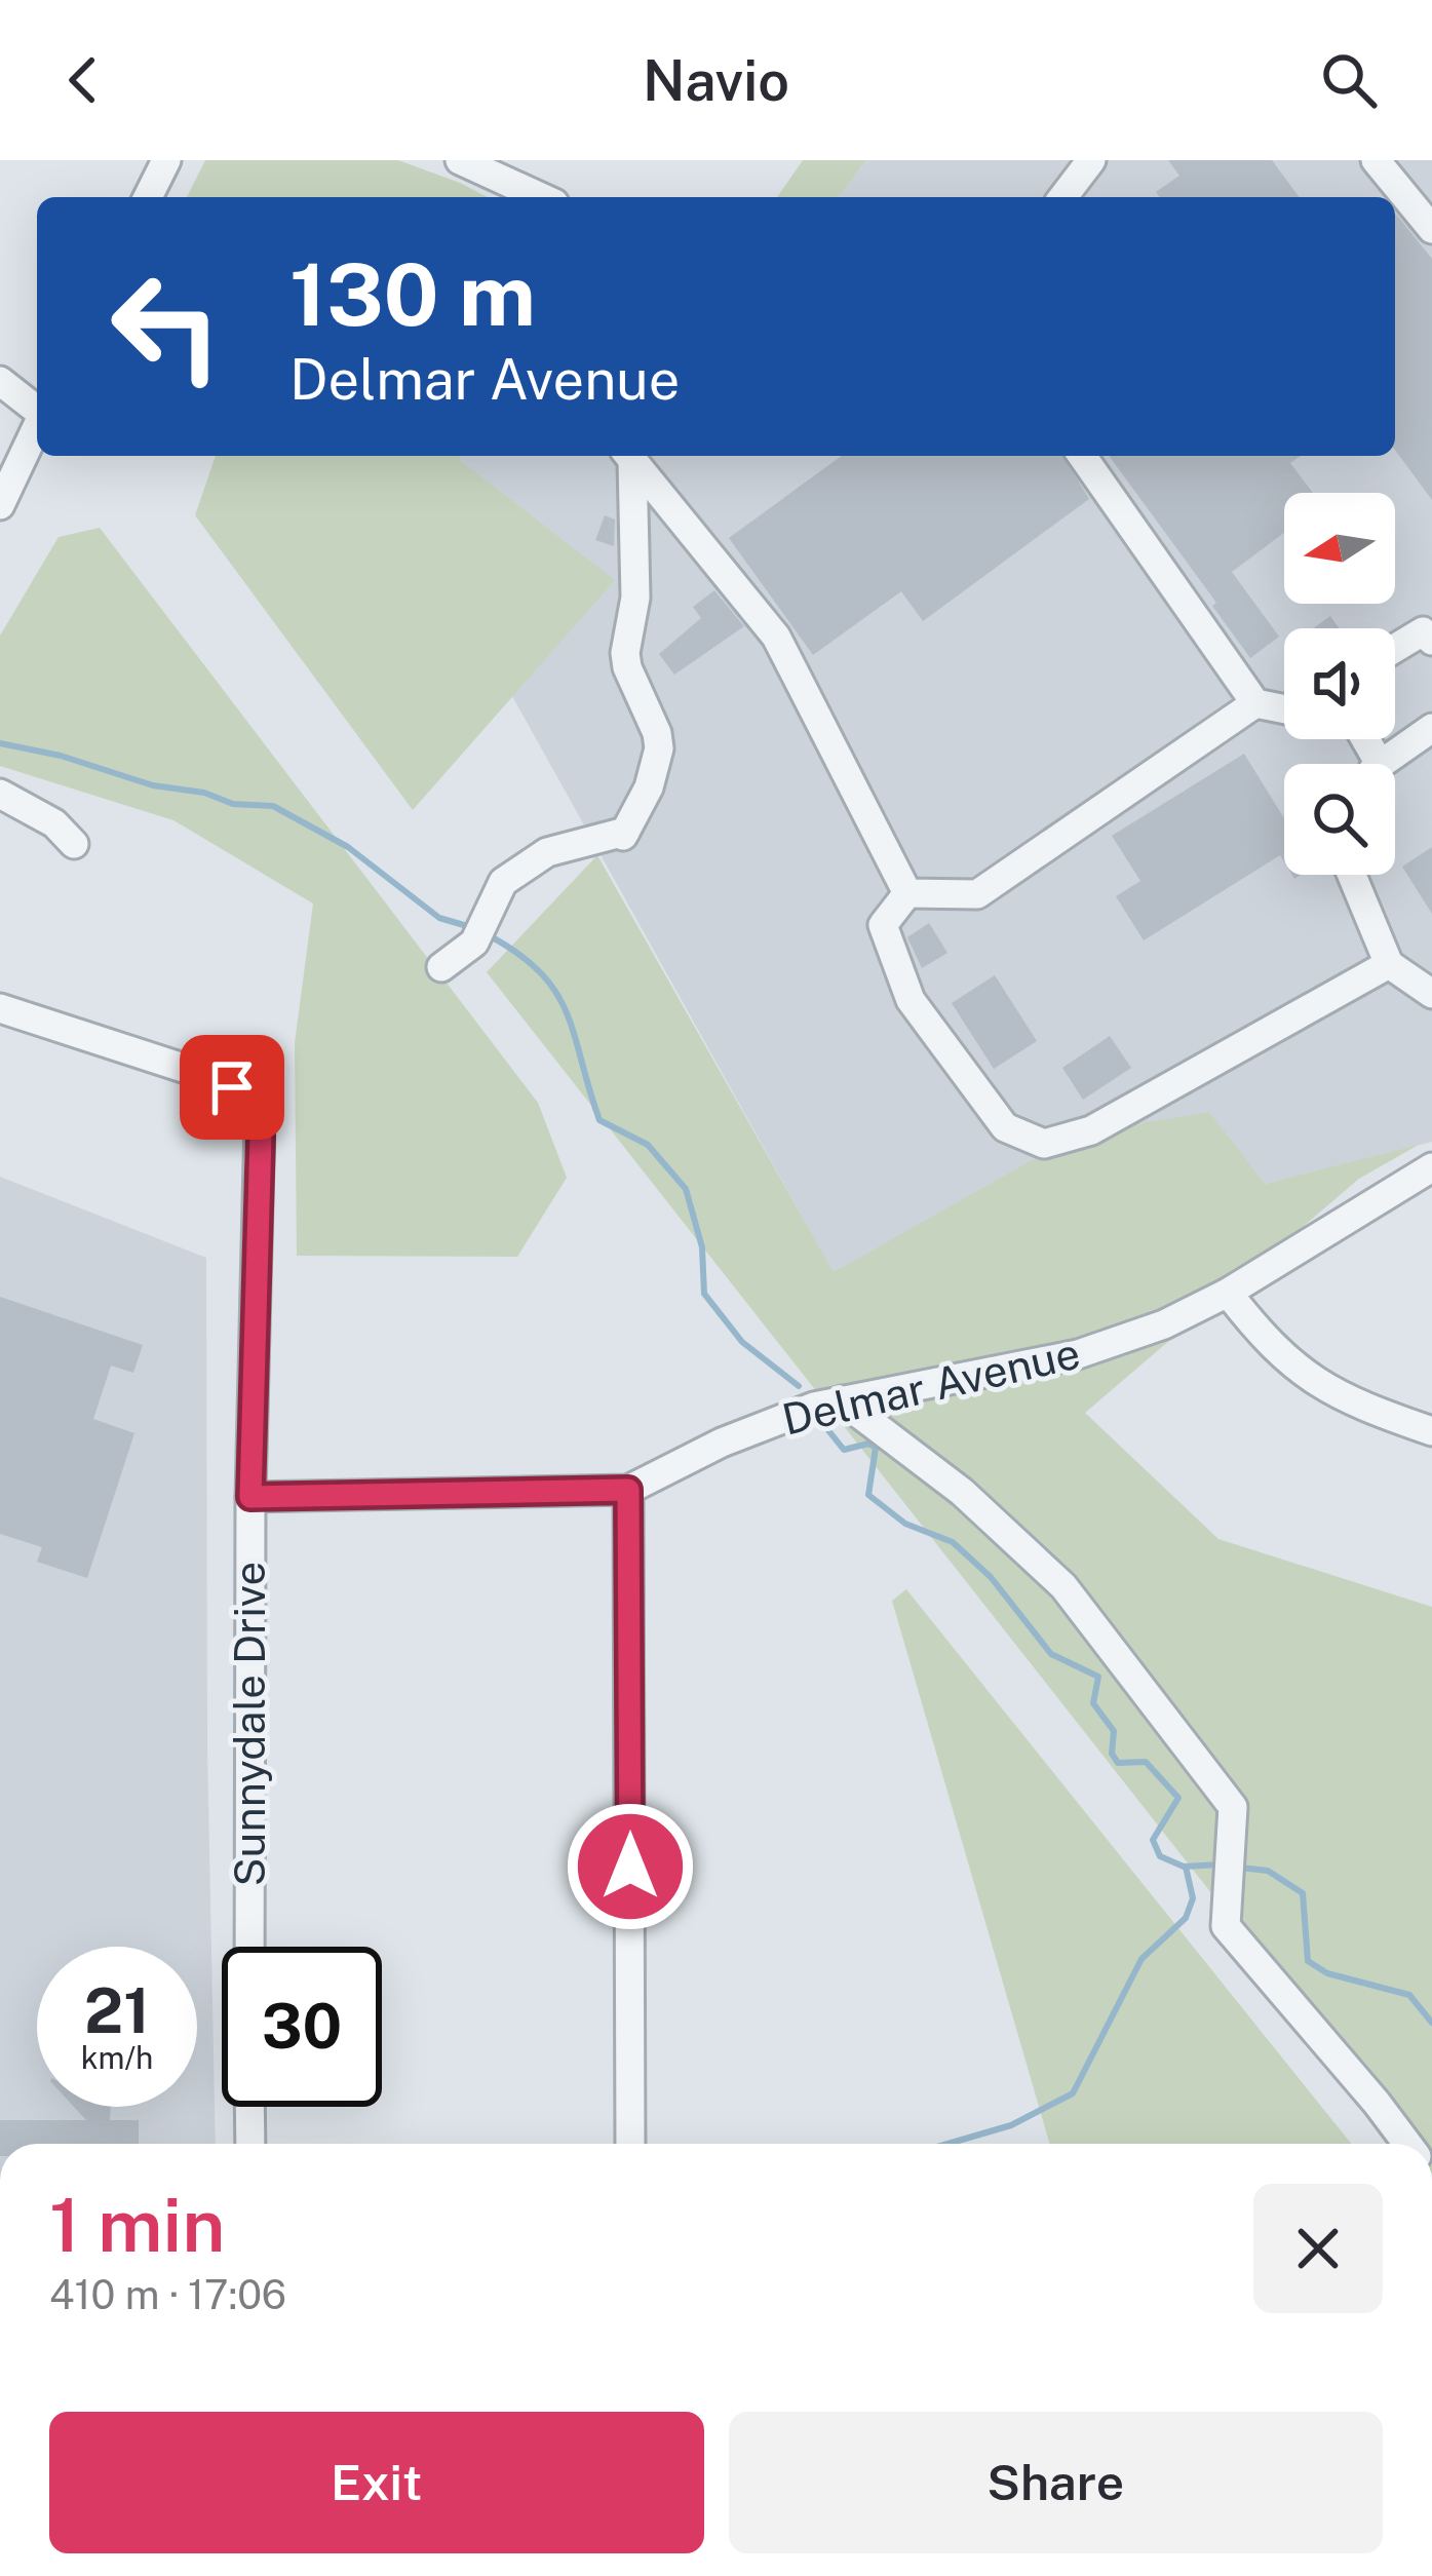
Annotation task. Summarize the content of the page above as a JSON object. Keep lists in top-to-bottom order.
{
  "streets": {
    "street": ["Delmar Avenue", "Sunnydale Drive"]
  },
  "crossings": [
    ["Delmar Avenue", "Sunnydale Drive"]
  ],
  "north": "left",
  "page": {
    "header": "Navio",
    "turn": ["130 m", "Delmar Avenue"],
    "speed": "21 km/h",
    "limit": "30",
    "heading": ["1 min", "410 m · 17:06"],
    "buttons": ["Exit", "Share"]
  }
}
